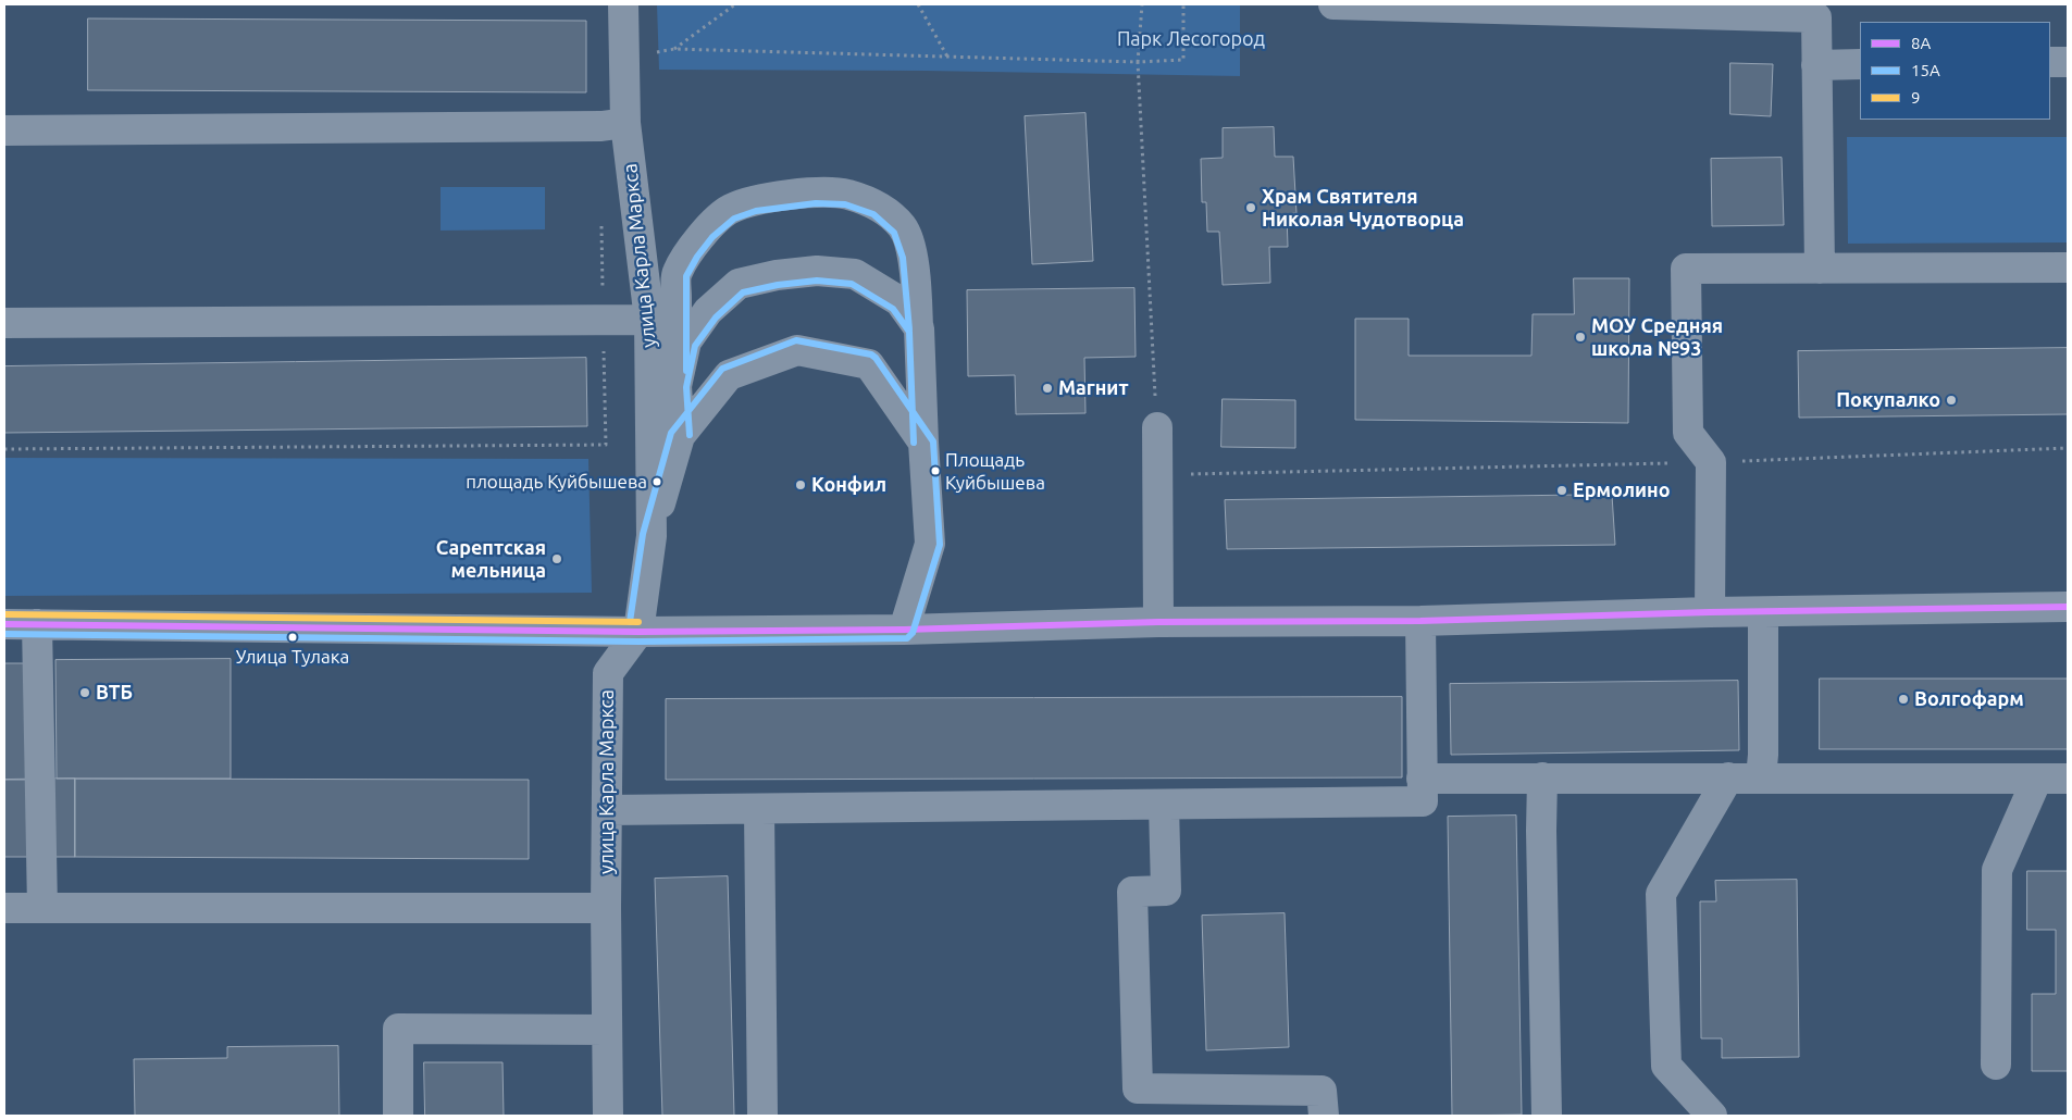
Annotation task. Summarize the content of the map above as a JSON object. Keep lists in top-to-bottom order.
{
  "streets": {
    "street": ["улица Карла Маркса"]
  },
  "parks": ["Парк Лесогород"],
  "places": [
    "Храм Святителя Николая Чудотворца",
    "МОУ Средняя школа №93",
    "Магнит",
    "Покупалко",
    "Площадь Куйбышева",
    "площадь Куйбышева",
    "Конфил",
    "Ермолино",
    "Сарептская мельница",
    "Улица Тулака",
    "ВТБ",
    "Волгофарм"
  ],
  "lines": ["transit line 15А", "transit line 8А", "transit line 9"],
  "legend": ["8А", "15А", "9"]
}
